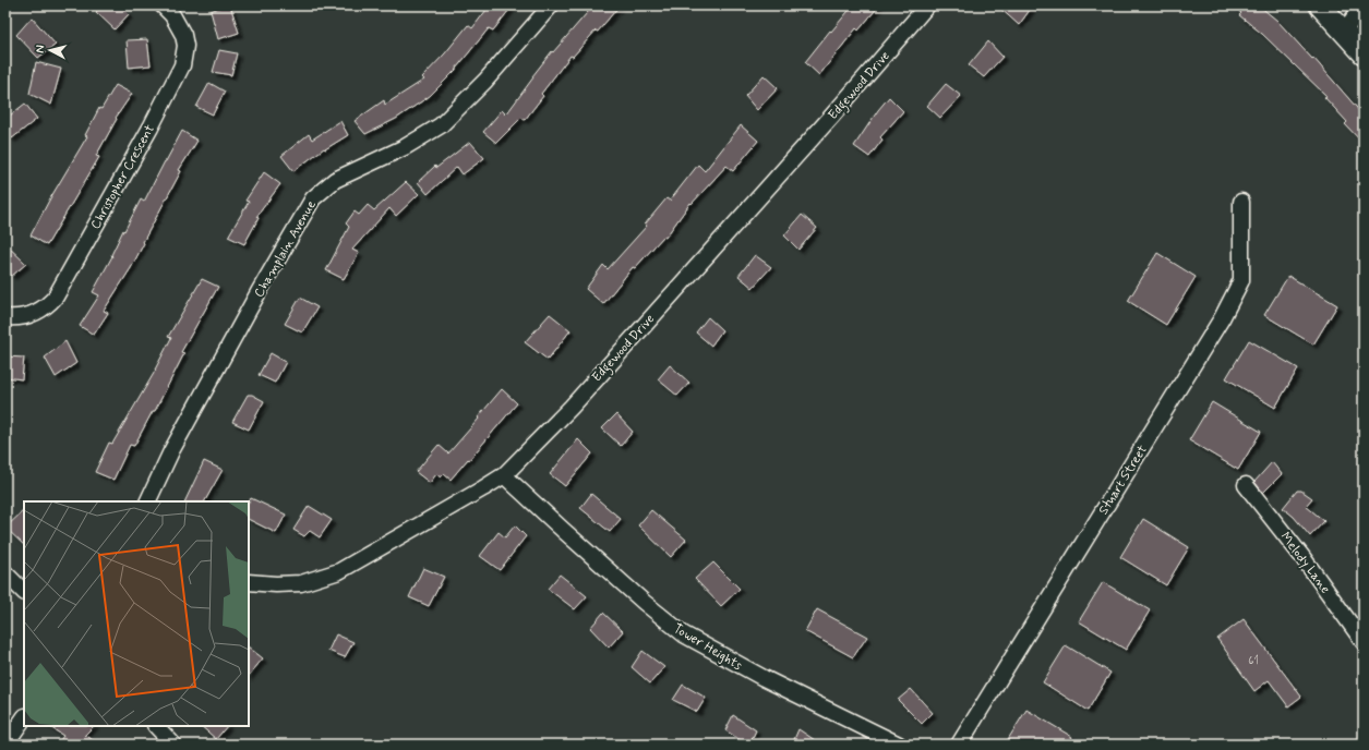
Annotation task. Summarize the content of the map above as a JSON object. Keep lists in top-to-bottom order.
{
  "streets": {
    "street": [
      "Edgewood Drive",
      "Christopher Crescent",
      "Champlain Avenue",
      "Stuart Street",
      "Melody Lane",
      "Tower Heights"
    ]
  },
  "crossings": [
    ["Edgewood Drive", "Tower Heights"]
  ],
  "house_numbers": ["61"],
  "north": "left"
}
